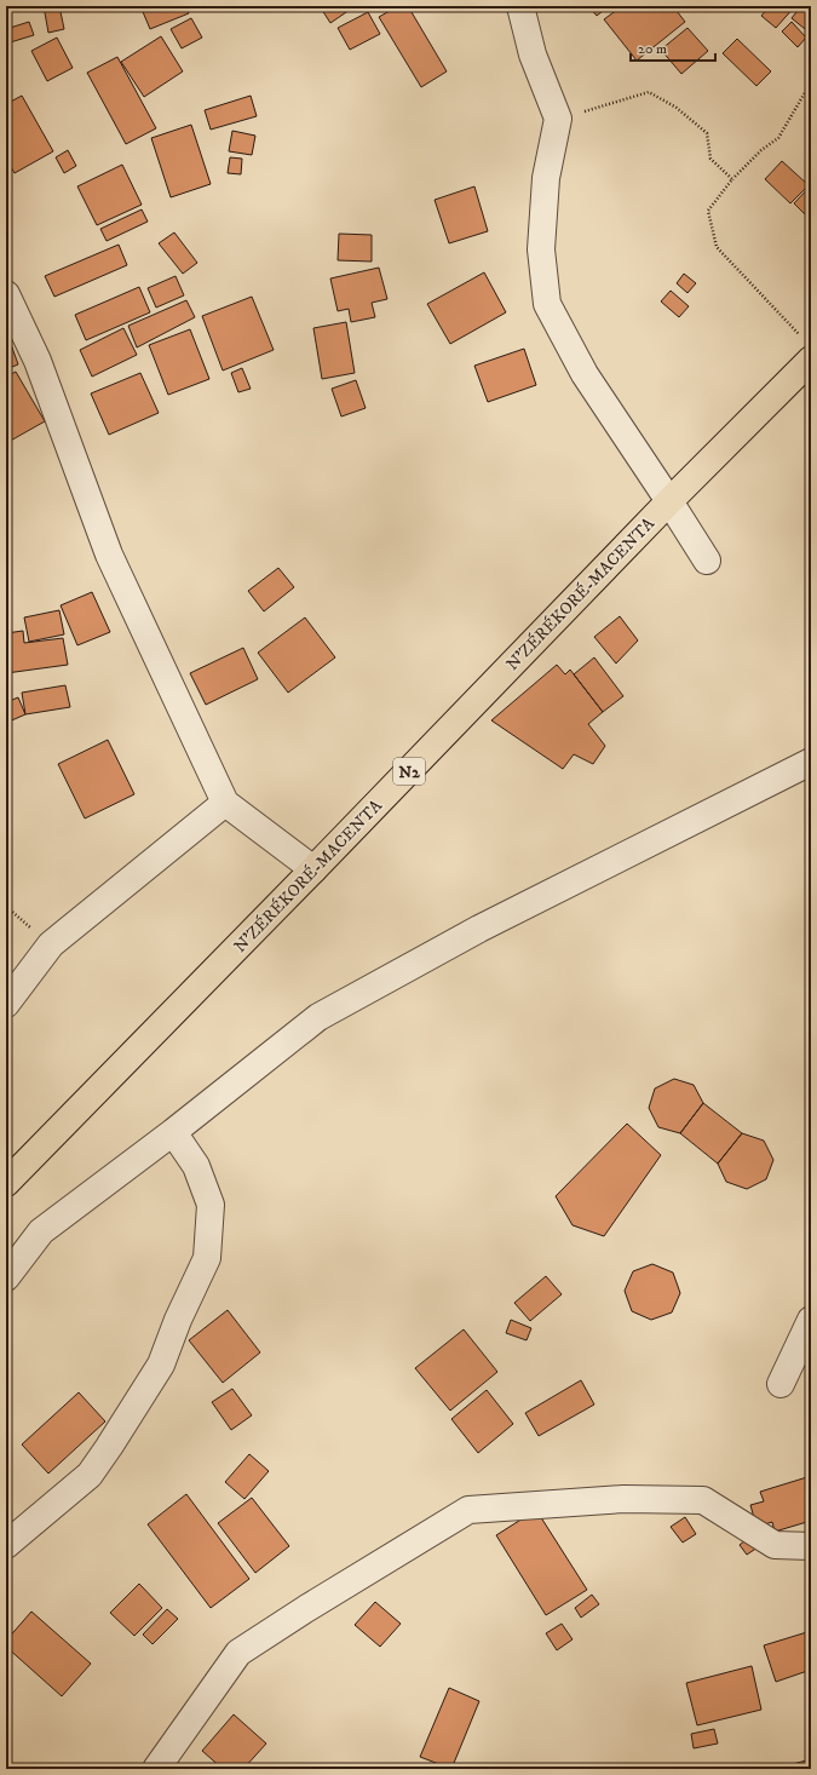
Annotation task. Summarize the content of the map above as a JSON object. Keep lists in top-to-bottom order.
{
  "streets": {
    "highway": ["N'ZÉRÉKORÉ-MACENTA", "N2"]
  },
  "scale_bar": "20 m"
}
